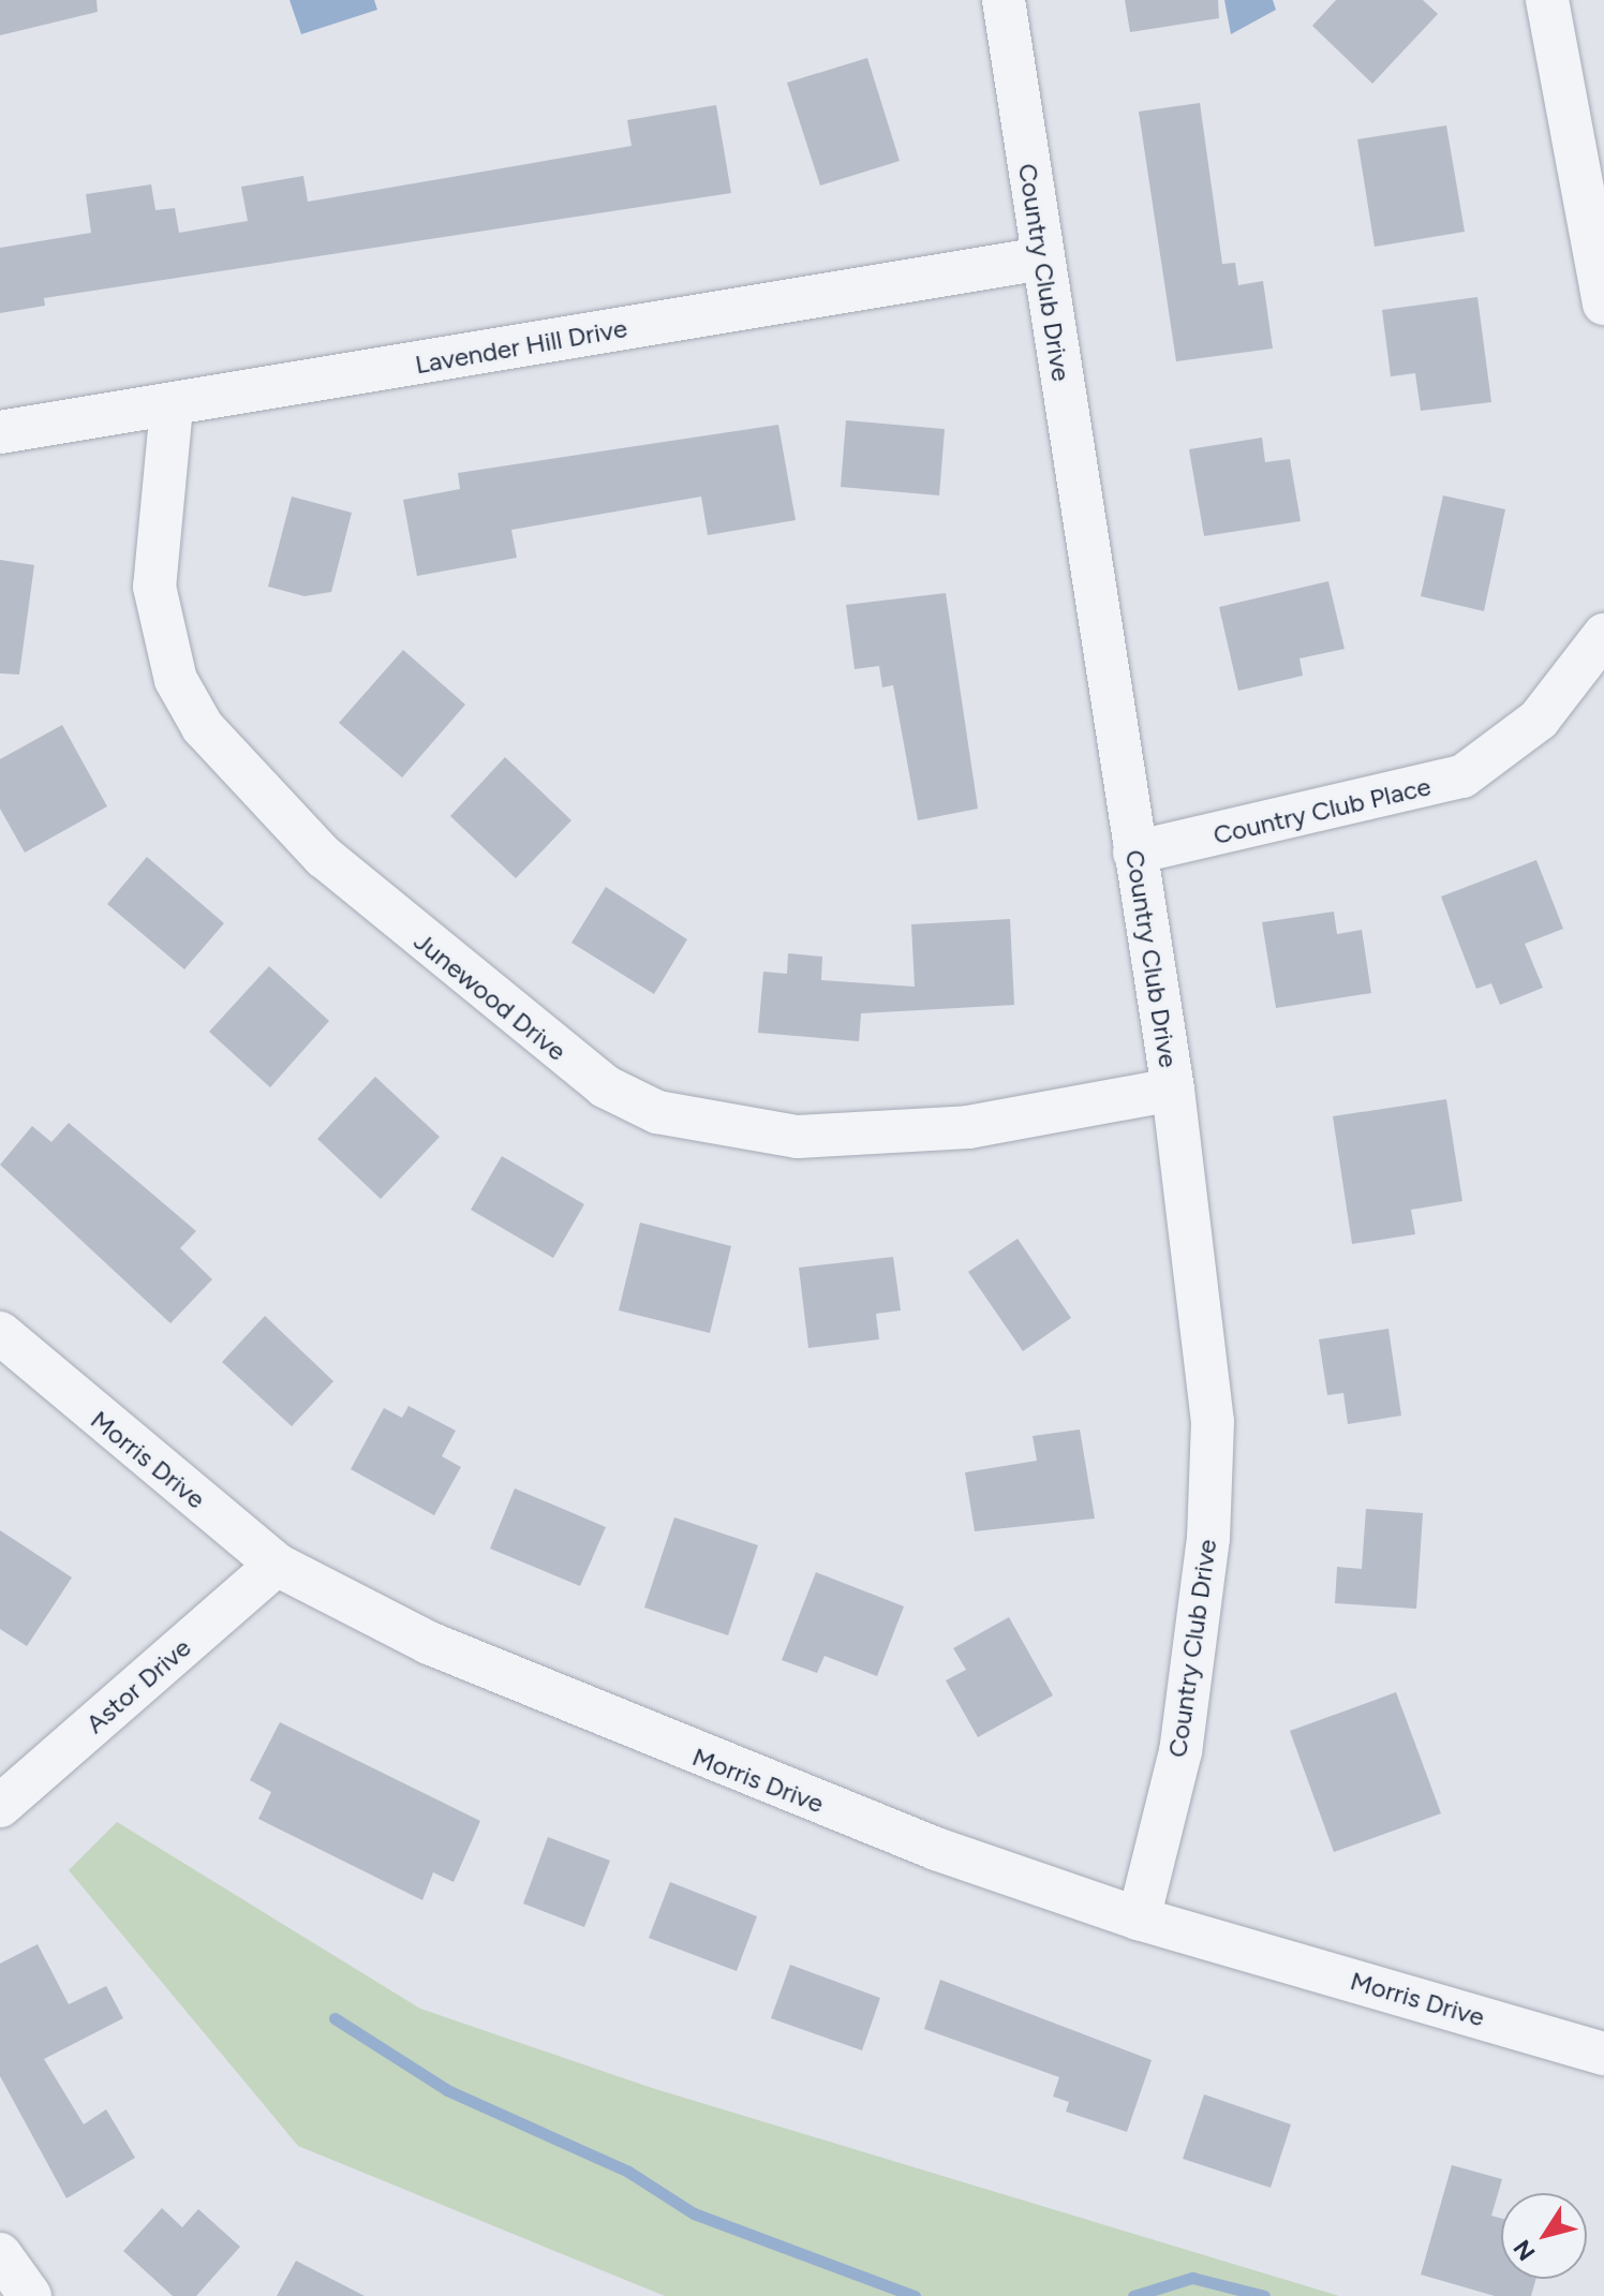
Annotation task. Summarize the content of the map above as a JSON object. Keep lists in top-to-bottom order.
{
  "streets": {
    "street": [
      "Country Club Drive",
      "Lavender Hill Drive",
      "Country Club Place",
      "Junewood Drive",
      "Morris Drive",
      "Astor Drive"
    ]
  },
  "crossings": [
    ["Country Club Drive", "Lavender Hill Drive"],
    ["Country Club Drive", "Country Club Place"],
    ["Country Club Drive", "Junewood Drive"],
    ["Country Club Drive", "Morris Drive"],
    ["Lavender Hill Drive", "Junewood Drive"],
    ["Morris Drive", "Astor Drive"]
  ],
  "north": "bottom left"
}
